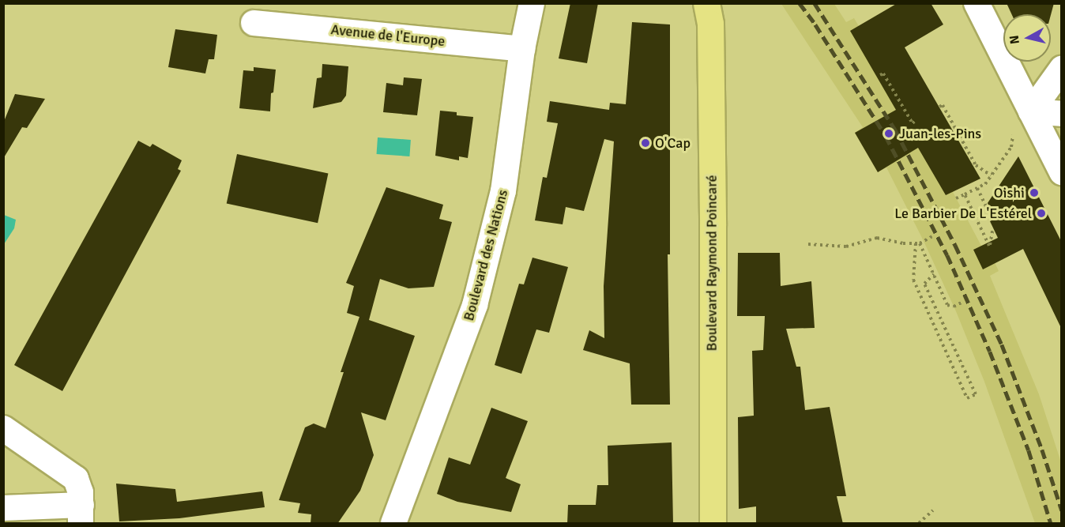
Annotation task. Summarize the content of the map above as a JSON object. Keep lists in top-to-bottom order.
{
  "streets": {
    "main road": ["Boulevard Raymond Poincaré"],
    "street": ["Avenue de l'Europe", "Boulevard des Nations"]
  },
  "crossings": [
    ["Avenue de l'Europe", "Boulevard des Nations"]
  ],
  "places": [
    "Juan-les-Pins",
    "O'Cap",
    "Oishi",
    "Le Barbier De L'Estérel"
  ],
  "north": "left"
}
